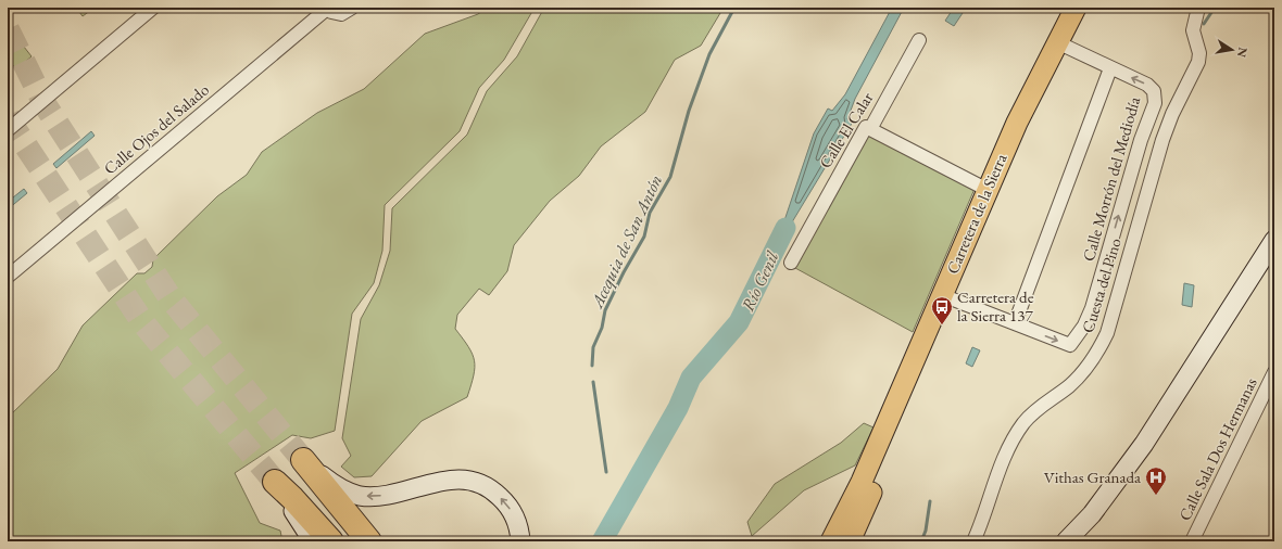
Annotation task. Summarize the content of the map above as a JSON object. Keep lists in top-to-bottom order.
{
  "streets": {
    "main road": ["Carretera de la Sierra"],
    "street": [
      "Calle Ojos del Salado",
      "Calle El Calar",
      "Calle Morrón del Mediodía",
      "Cuesta del Pino",
      "Calle Sala Dos Hermanas"
    ]
  },
  "crossings": [
    ["Calle Morrón del Mediodía", "Carretera de la Sierra"]
  ],
  "water": ["Acequia de San Antón", "Río Genil"],
  "places": {
    "bus stop": ["Carretera de la Sierra 137"],
    "hospital": ["Vithas Granada"]
  },
  "north": "right"
}
